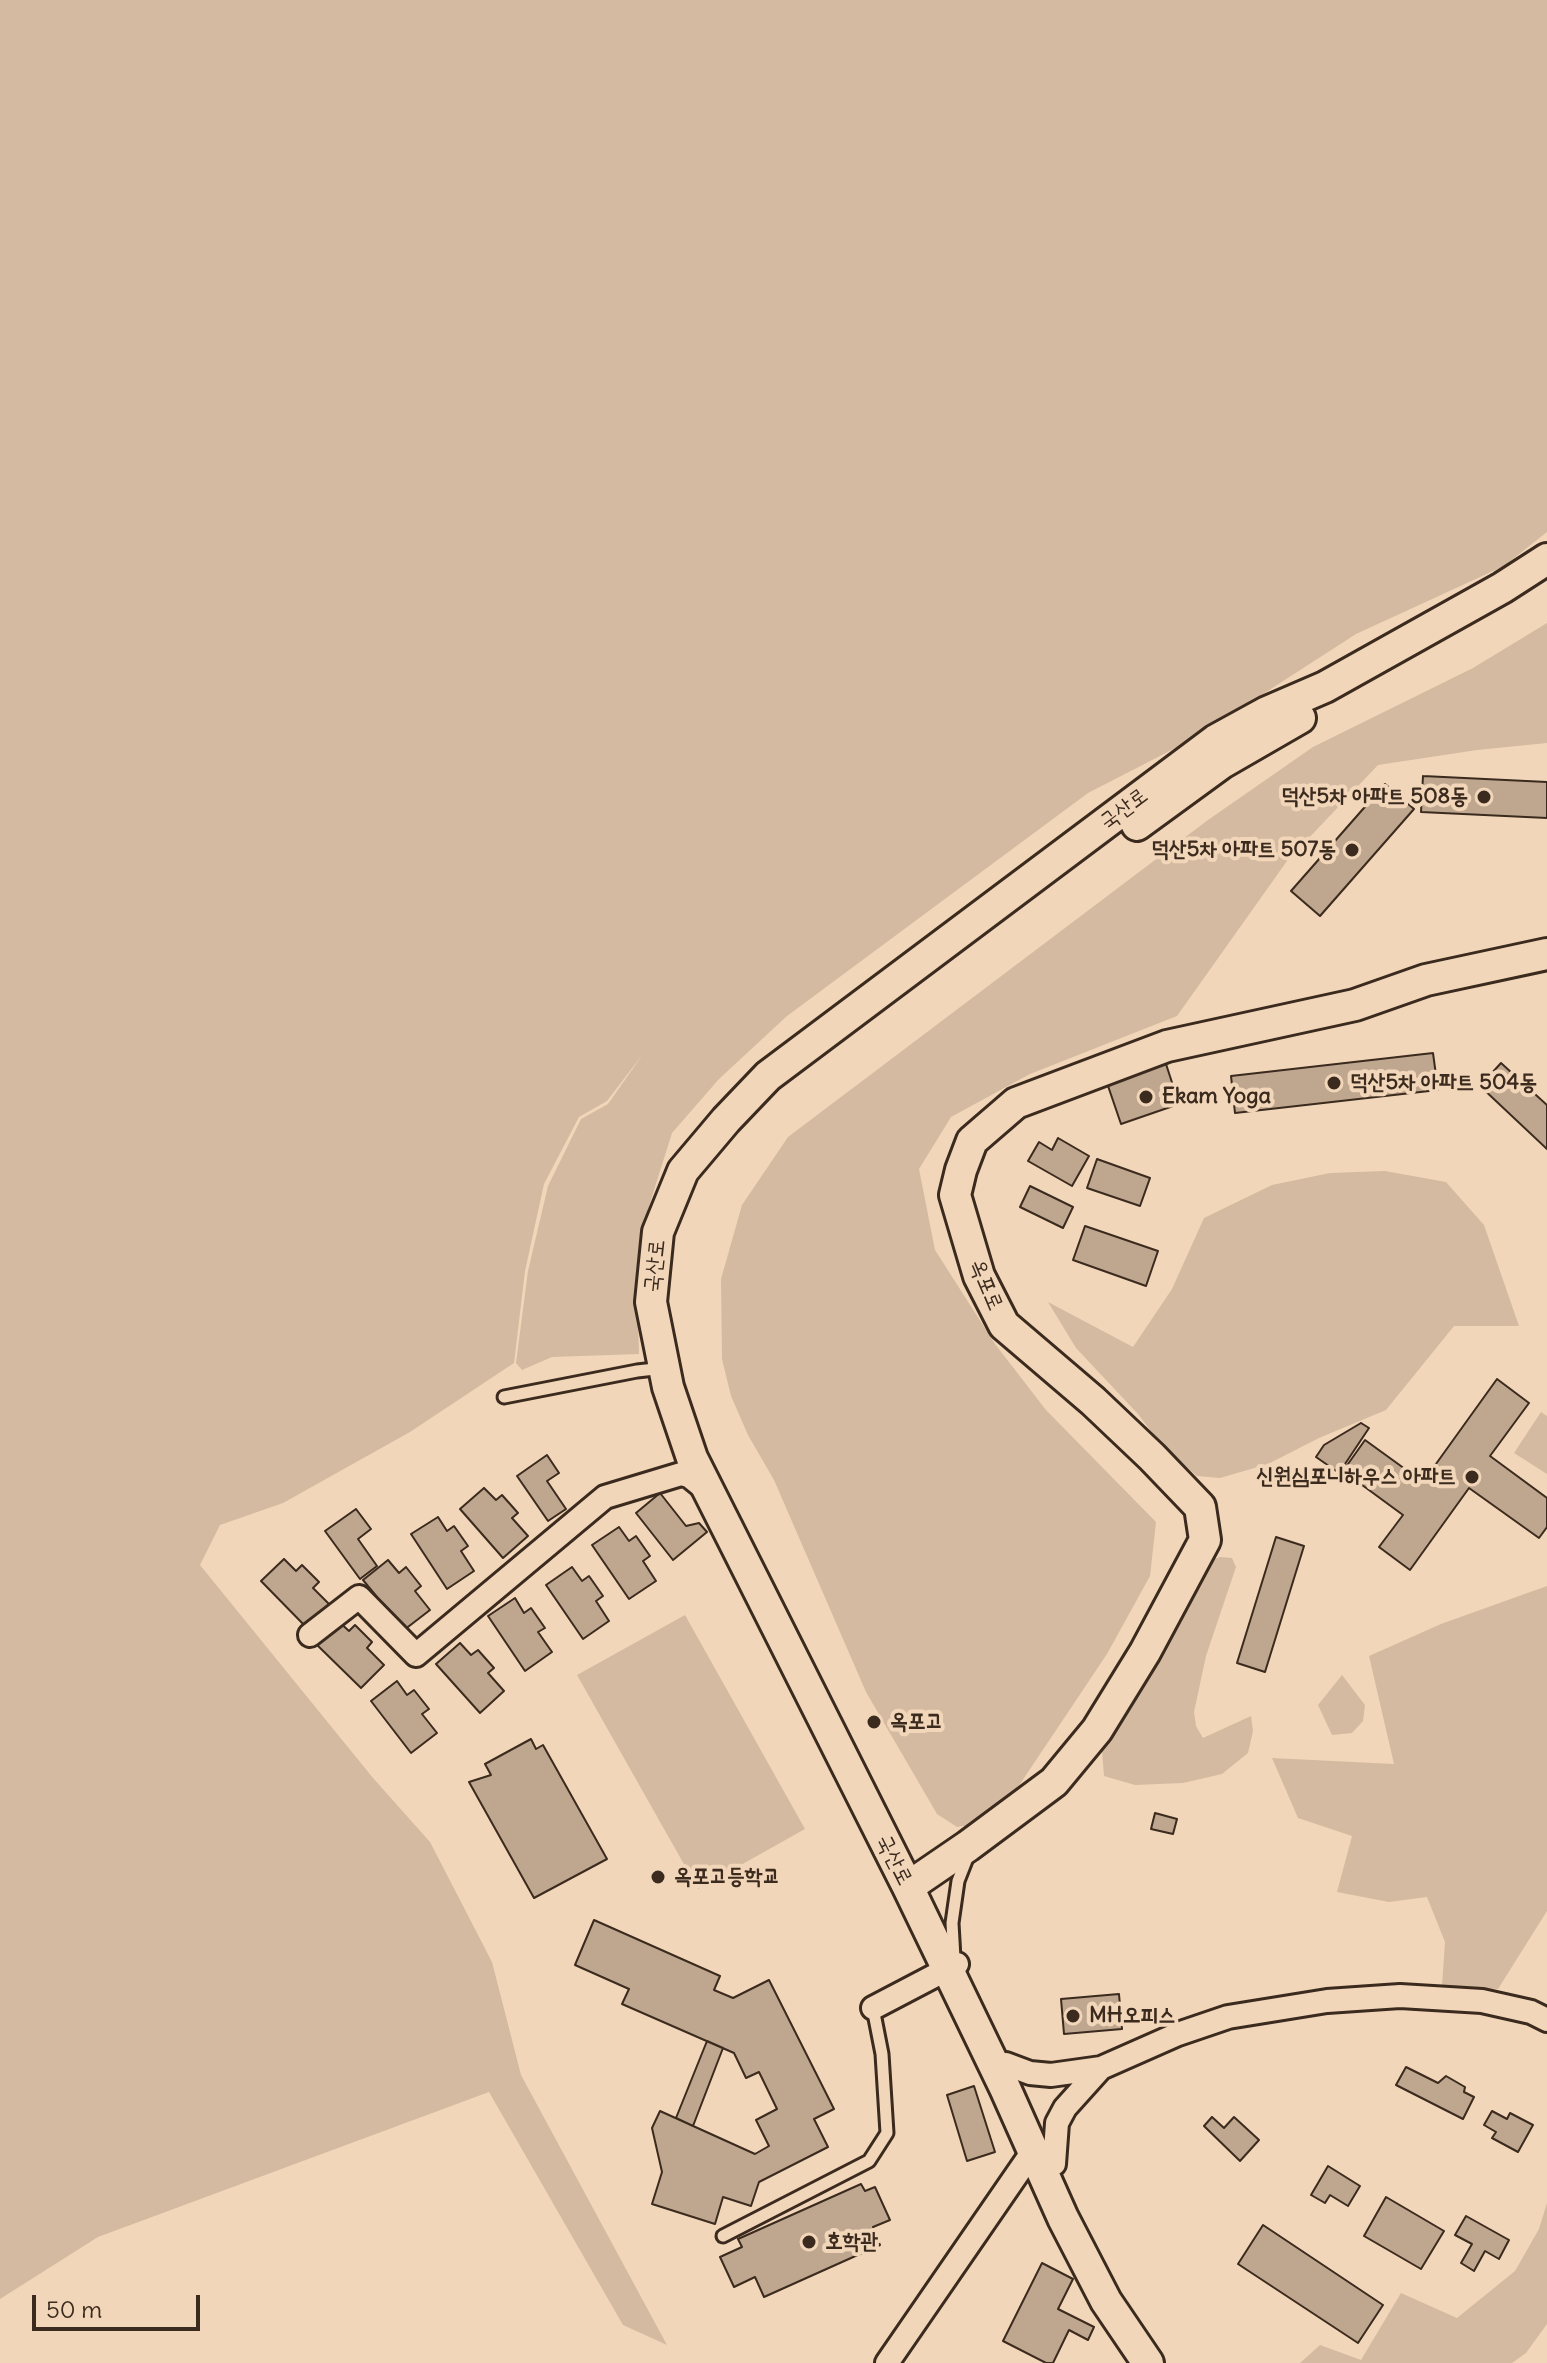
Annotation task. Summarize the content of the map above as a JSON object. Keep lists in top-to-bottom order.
{
  "streets": {
    "street": ["국산로", "옥포로"]
  },
  "crossings": [
    ["국산로", "옥포로"]
  ],
  "places": [
    "덕산5차 아파트 508동",
    "덕산5차 아파트 507동",
    "덕산5차 아파트 504동",
    "Ekam Yoga",
    "신원심포니하우스 아파트",
    "옥포고",
    "옥포고등학교",
    "MH오피스",
    "호학관"
  ],
  "scale_bar": "50 m"
}
